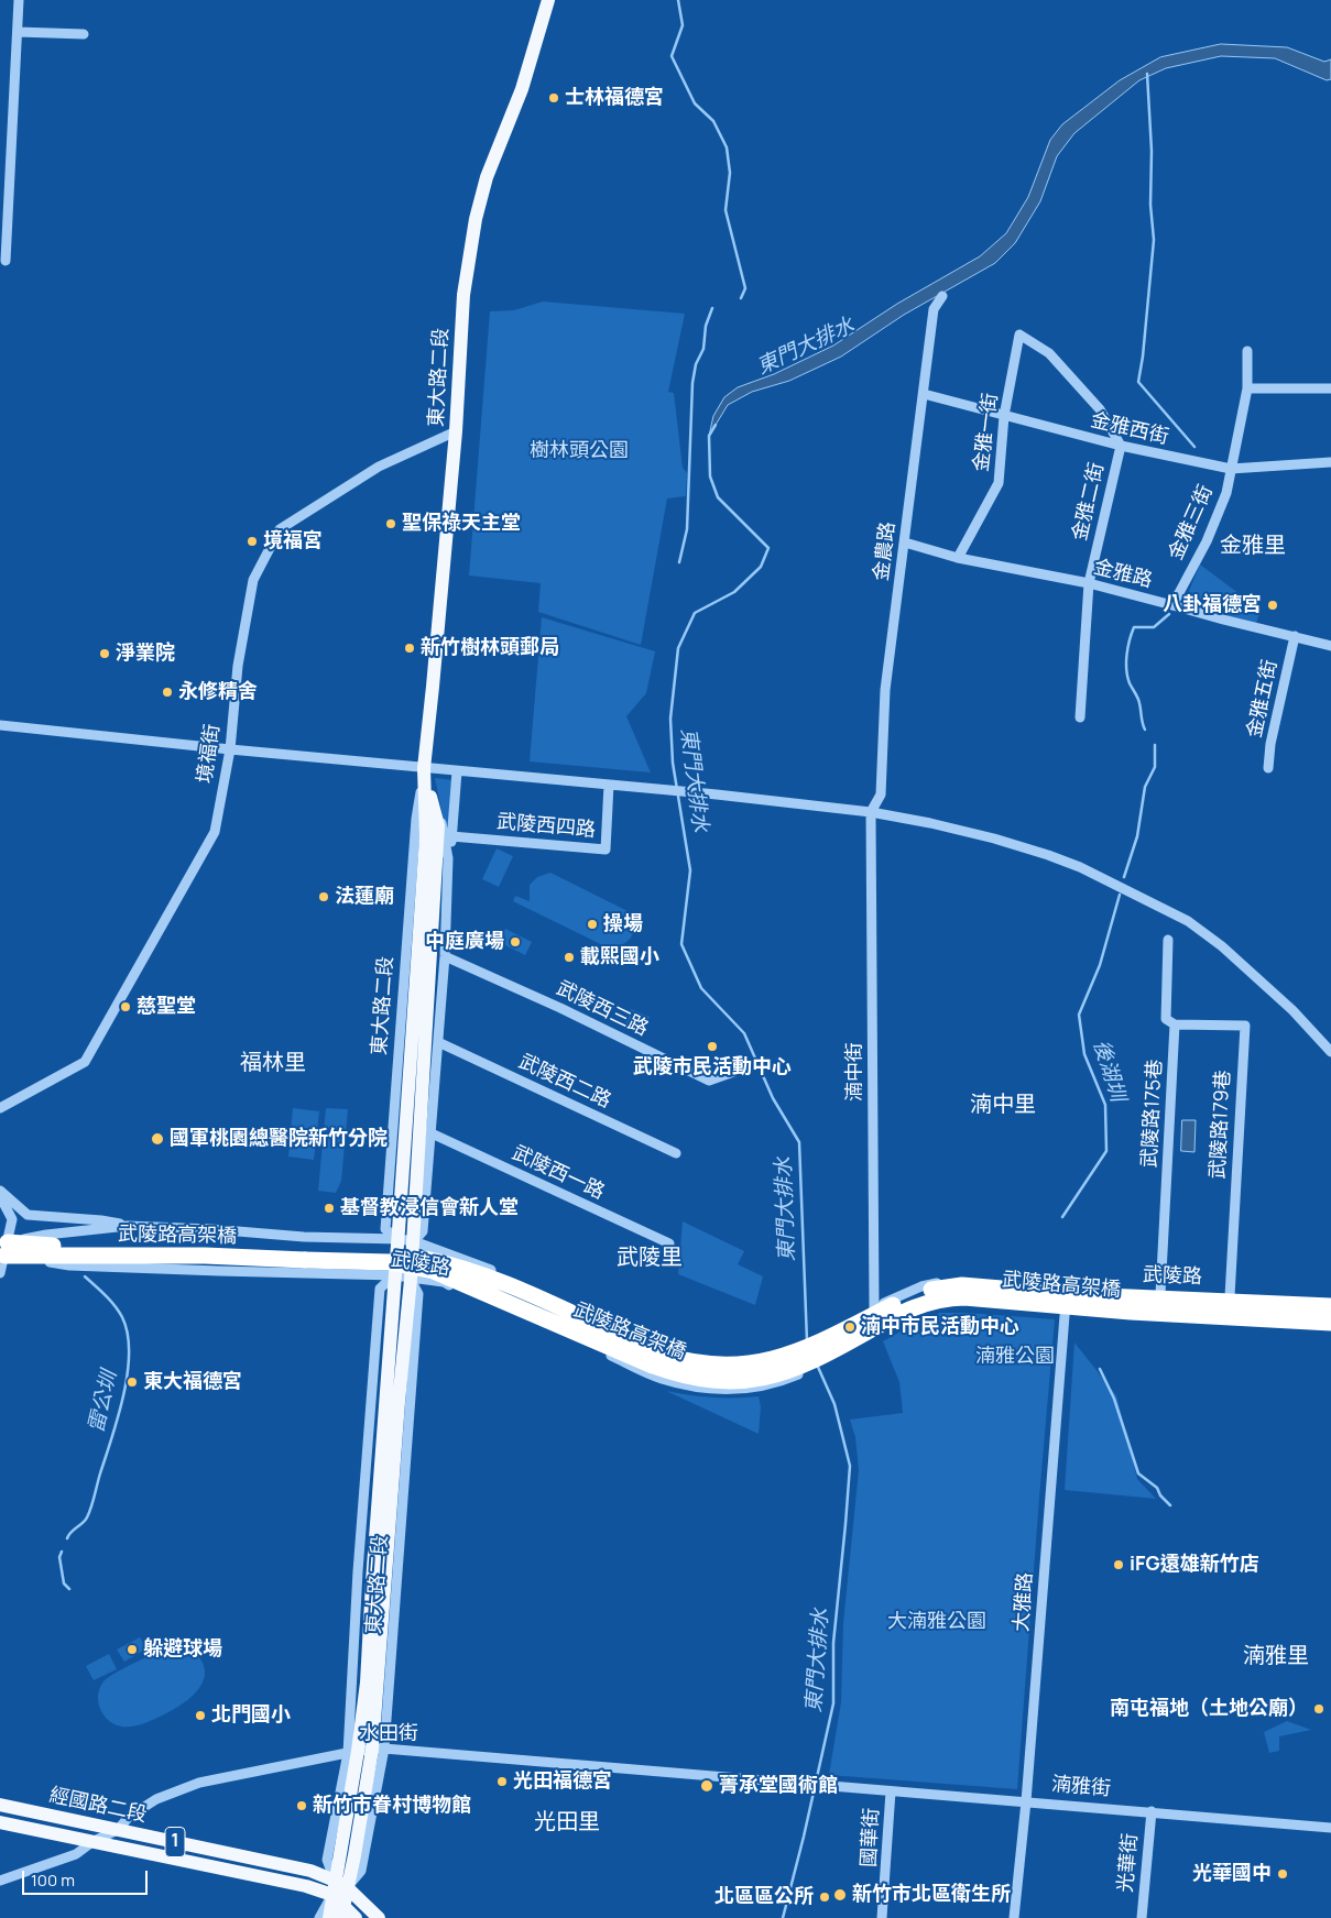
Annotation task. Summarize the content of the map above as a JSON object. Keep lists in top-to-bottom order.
{
  "streets": {
    "highway": ["武陵路高架橋"],
    "main road": ["東大路二段", "經國路二段", "1"],
    "street": [
      "金雅西街",
      "金雅一街",
      "金雅二街",
      "金雅三街",
      "金農路",
      "金雅路",
      "金雅五街",
      "境福街",
      "武陵西四路",
      "武陵西三路",
      "湳中街",
      "武陵西二路",
      "武陵路175巷",
      "武陵路179巷",
      "武陵西一路",
      "武陵路",
      "大雅路",
      "水田街",
      "湳雅街",
      "國華街",
      "光華街"
    ]
  },
  "crossings": [
    ["東大路二段", "境福街"],
    ["東大路二段", "武陵西四路"],
    ["東大路二段", "武陵西三路"],
    ["東大路二段", "武陵西二路"],
    ["東大路二段", "武陵西一路"],
    ["東大路二段", "武陵路"],
    ["東大路二段", "水田街"],
    ["東大路二段", "經國路二段"],
    ["東大路二段", "1"],
    ["金雅西街", "金雅一街"],
    ["金雅西街", "金雅二街"],
    ["金雅西街", "金雅三街"],
    ["金雅西街", "金農路"],
    ["金雅一街", "金雅二街"],
    ["金雅一街", "金雅路"],
    ["金雅二街", "金雅路"],
    ["金雅三街", "金雅路"],
    ["金農路", "金雅路"],
    ["金農路", "湳中街"],
    ["金雅路", "金雅五街"],
    ["湳中街", "武陵路高架橋"],
    ["湳中街", "武陵路"],
    ["武陵路175巷", "武陵路179巷"],
    ["武陵路175巷", "武陵路"],
    ["武陵路179巷", "武陵路"],
    ["武陵路高架橋", "武陵路"],
    ["武陵路", "大雅路"],
    ["大雅路", "湳雅街"],
    ["水田街", "湳雅街"],
    ["水田街", "經國路二段"],
    ["湳雅街", "國華街"],
    ["湳雅街", "光華街"],
    ["經國路二段", "1"]
  ],
  "districts": [
    "金雅里",
    "福林里",
    "湳中里",
    "武陵里",
    "湳雅里",
    "光田里"
  ],
  "water": ["東門大排水", "後湖圳", "雷公圳"],
  "parks": ["樹林頭公園", "湳雅公園", "大湳雅公園"],
  "places": [
    "士林福德宮",
    "聖保祿天主堂",
    "境福宮",
    "八卦福德宮",
    "新竹樹林頭郵局",
    "淨業院",
    "永修精舍",
    "法蓮廟",
    "操場",
    "中庭廣場",
    "載熙國小",
    "慈聖堂",
    "武陵市民活動中心",
    "國軍桃園總醫院新竹分院",
    "基督教浸信會新人堂",
    "湳中市民活動中心",
    "東大福德宮",
    "iFG遠雄新竹店",
    "躲避球場",
    "南屯福地（土地公廟）",
    "北門國小",
    "光田福德宮",
    "菁承堂國術館",
    "新竹市眷村博物館",
    "光華國中",
    "新竹市北區衛生所",
    "北區區公所"
  ],
  "scale_bar": "100 m"
}
